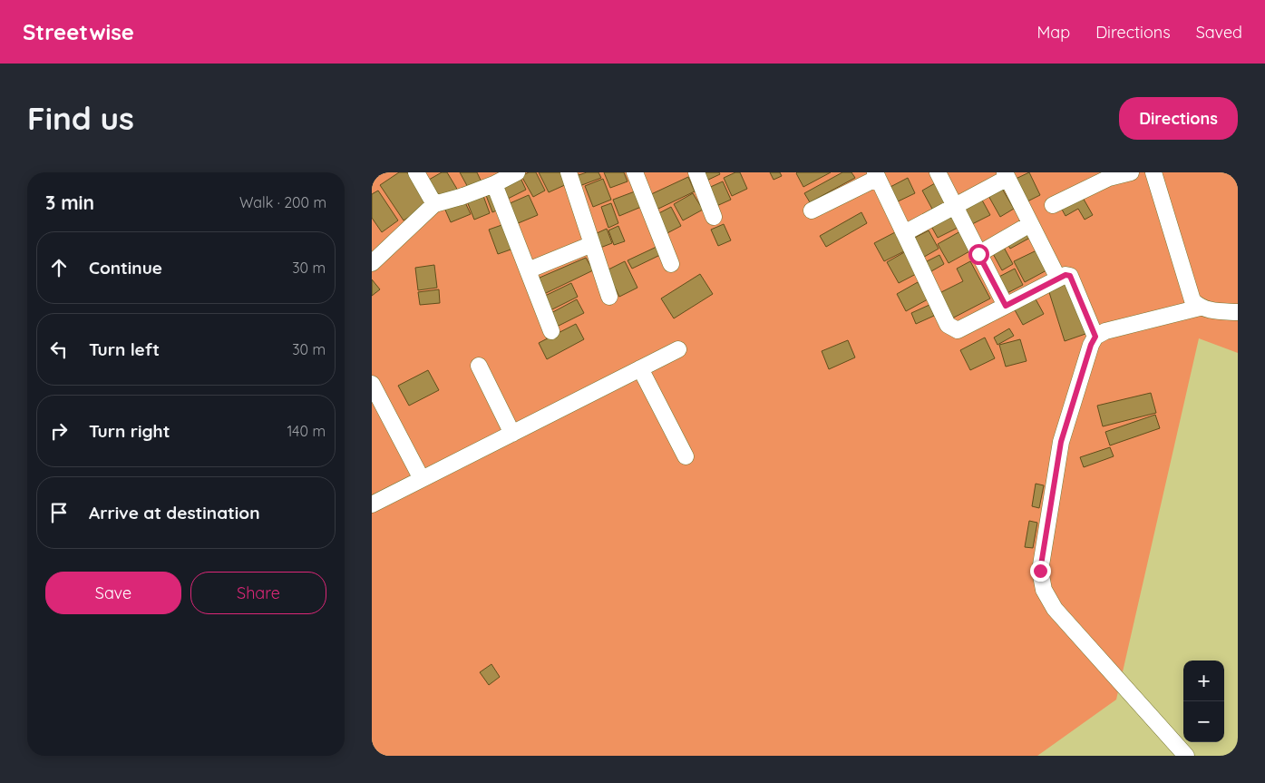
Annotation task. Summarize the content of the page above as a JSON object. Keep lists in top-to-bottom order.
{
  "page": {
    "header": "Streetwise",
    "nav": ["Map", "Directions", "Saved"],
    "buttons": [
      "Directions",
      ["Save", "Share"]
    ],
    "title": "Find us",
    "heading": ["3 min", "Walk · 200 m"],
    "list": [
      ["Continue", "30 m"],
      ["Turn left", "30 m"],
      ["Turn right", "140 m"],
      "Arrive at destination"
    ],
    "map_buttons": ["+", "−"]
  }
}
